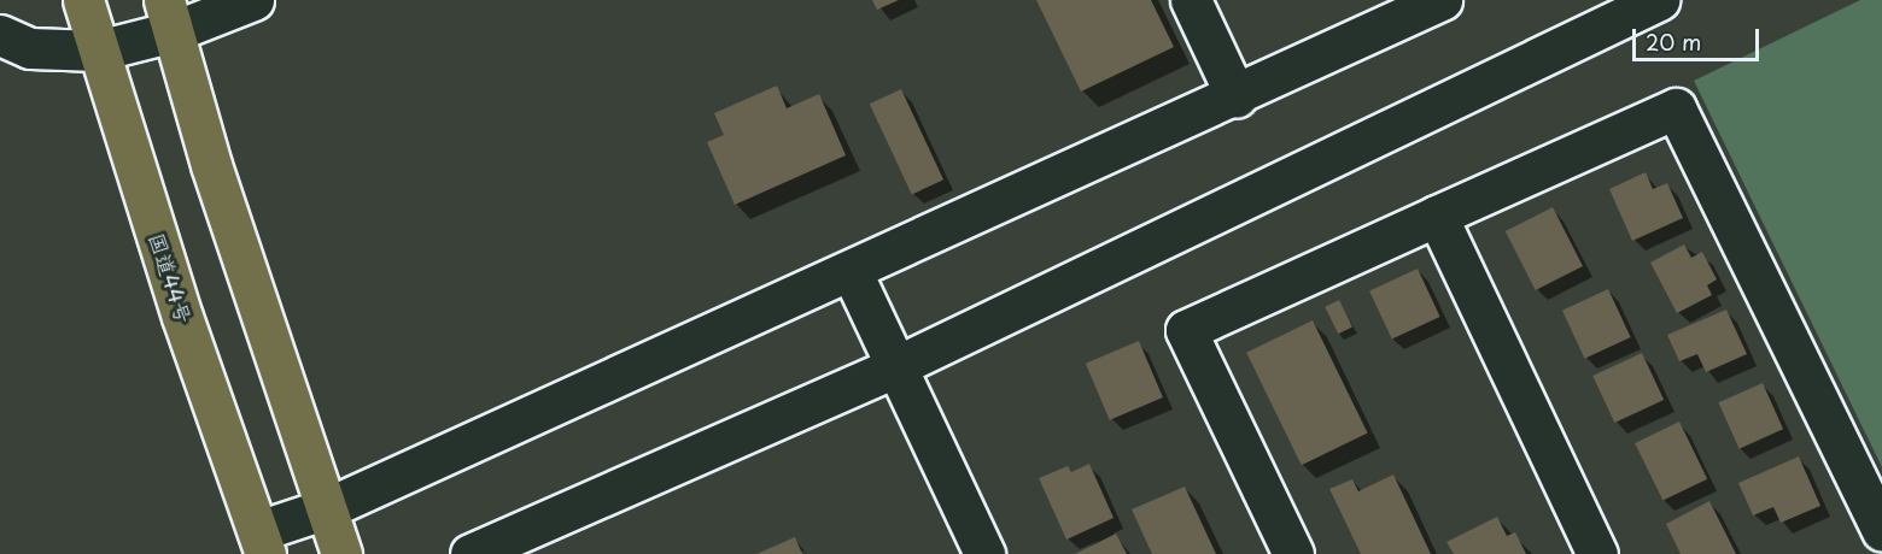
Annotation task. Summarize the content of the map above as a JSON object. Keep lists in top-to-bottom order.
{
  "streets": {
    "highway": ["国道44号"]
  },
  "scale_bar": "20 m"
}
